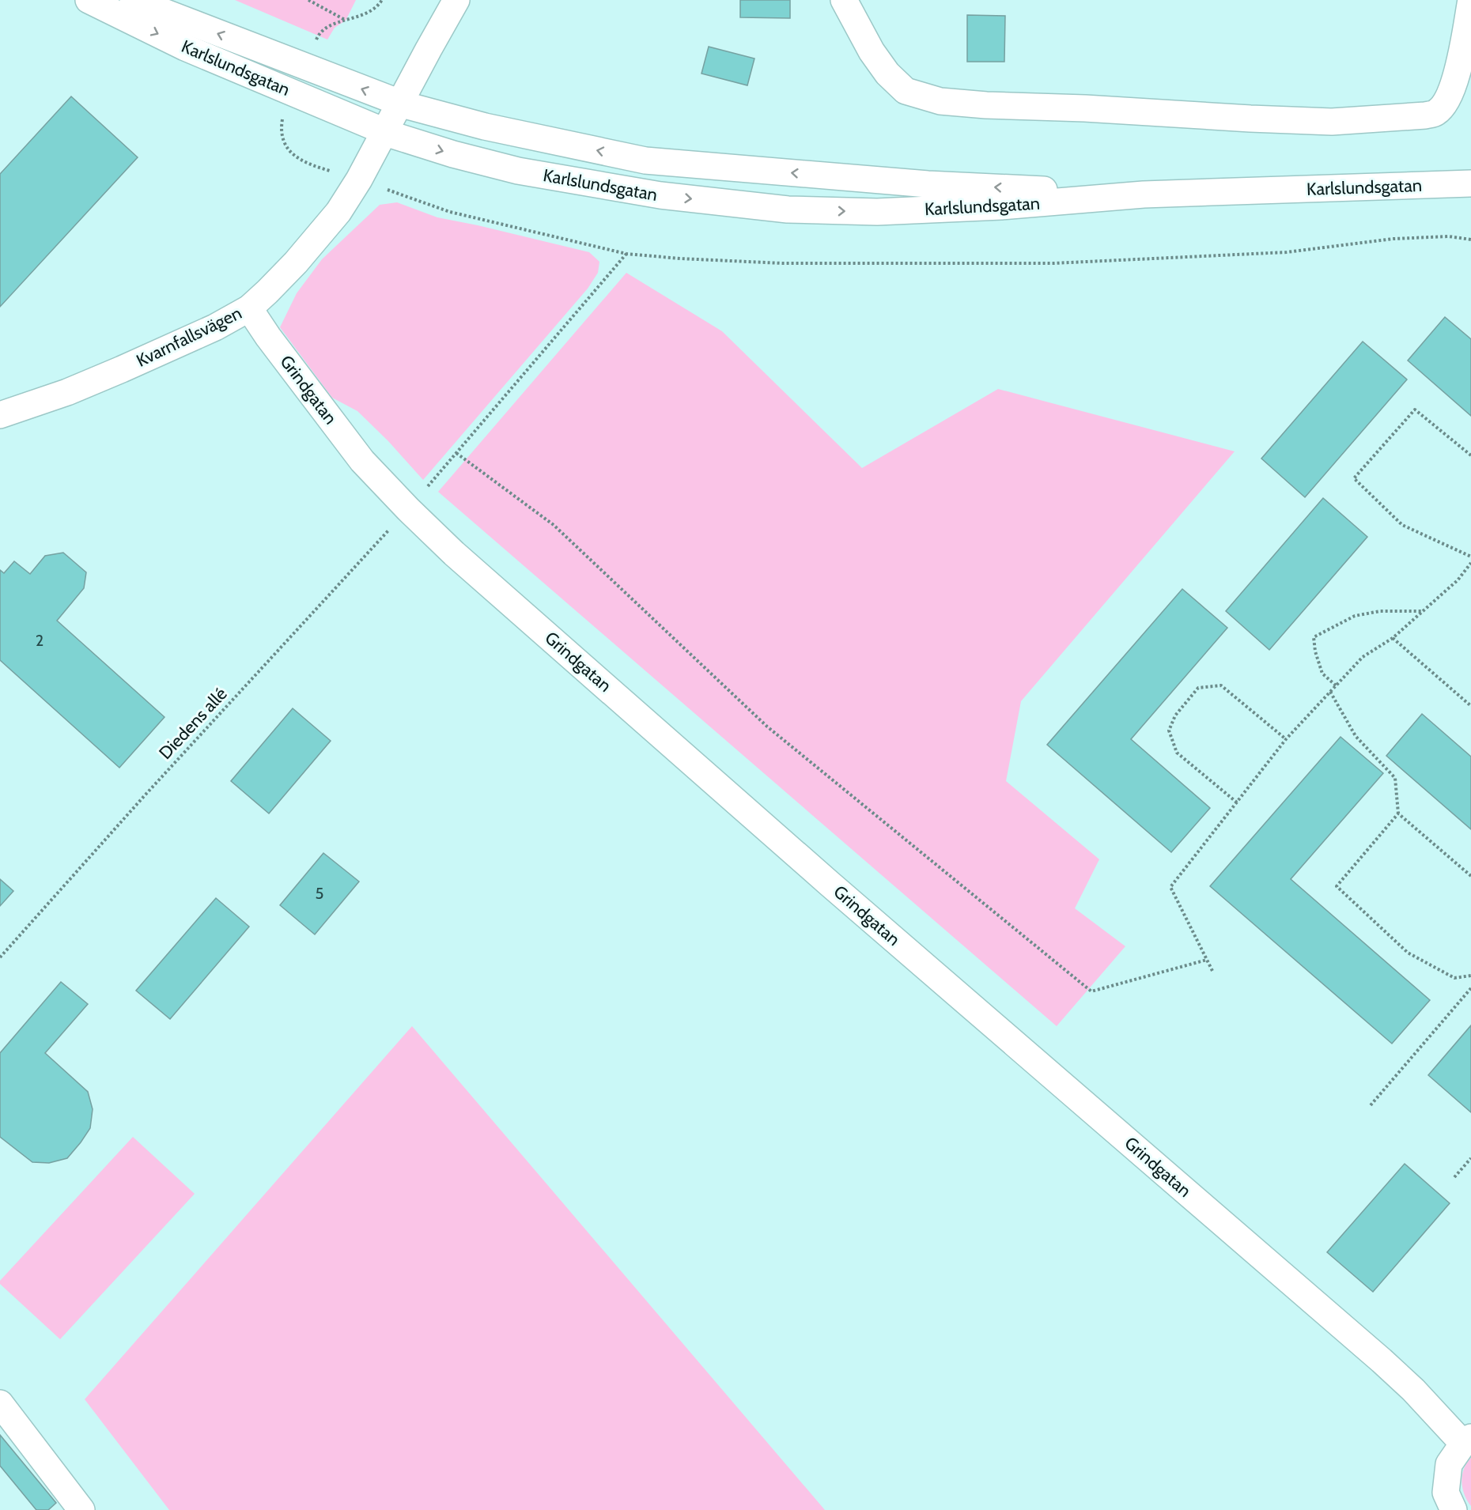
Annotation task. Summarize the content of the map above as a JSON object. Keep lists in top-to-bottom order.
{
  "streets": {
    "street": ["Karlslundsgatan", "Kvarnfallsvägen", "Grindgatan"],
    "path": ["Diedens allé"]
  },
  "crossings": [
    ["Karlslundsgatan", "Kvarnfallsvägen"],
    ["Kvarnfallsvägen", "Grindgatan"],
    ["Grindgatan", "Diedens allé"]
  ],
  "house_numbers": ["2", "5"]
}
